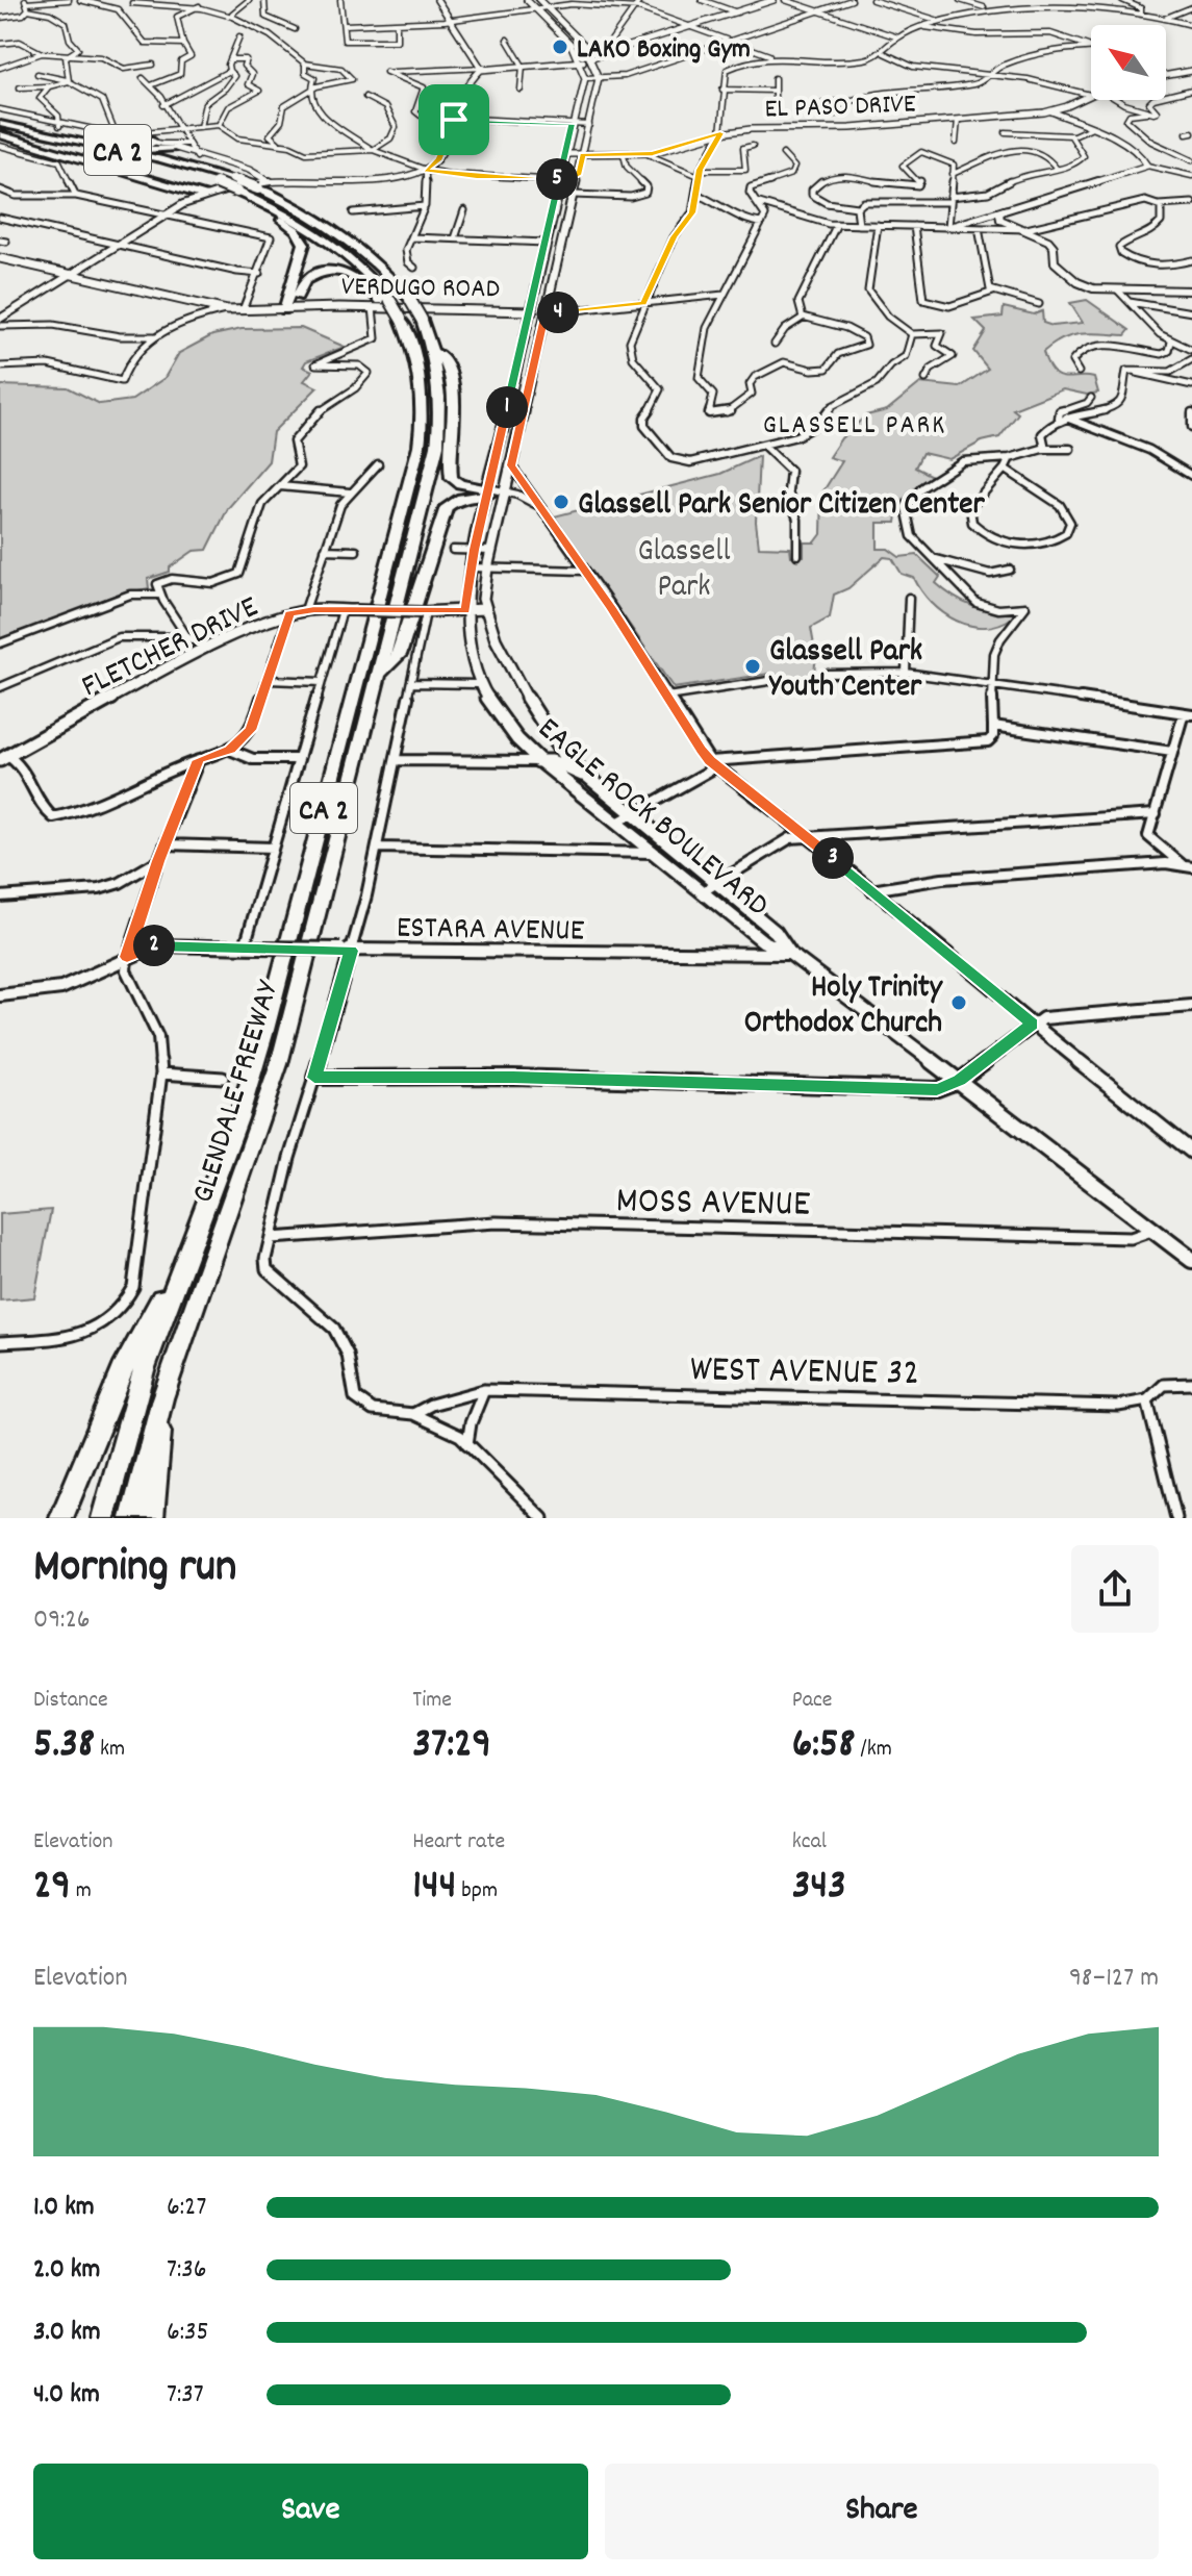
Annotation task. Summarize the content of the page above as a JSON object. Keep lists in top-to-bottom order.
{
  "streets": {
    "highway": ["CA 2", "GLENDALE FREEWAY"],
    "main road": ["VERDUGO ROAD", "FLETCHER DRIVE", "EAGLE ROCK BOULEVARD"],
    "street": [
      "EL PASO DRIVE",
      "ESTARA AVENUE",
      "MOSS AVENUE",
      "WEST AVENUE 32"
    ]
  },
  "crossings": [
    ["EL PASO DRIVE", "EAGLE ROCK BOULEVARD"],
    ["CA 2", "VERDUGO ROAD"],
    ["CA 2", "GLENDALE FREEWAY"],
    ["VERDUGO ROAD", "EAGLE ROCK BOULEVARD"],
    ["VERDUGO ROAD", "GLENDALE FREEWAY"],
    ["EAGLE ROCK BOULEVARD", "ESTARA AVENUE"],
    ["EAGLE ROCK BOULEVARD", "MOSS AVENUE"]
  ],
  "districts": ["GLASSELL PARK"],
  "parks": ["Glassell Park"],
  "places": [
    "LAKO Boxing Gym",
    "Glassell Park Senior Citizen Center",
    "Glassell Park Youth Center",
    "Holy Trinity Orthodox Church"
  ],
  "north": "top left",
  "page": {
    "pins": [
      "5",
      "4",
      "1",
      "3",
      "2"
    ],
    "heading": ["Morning run", "09:26"],
    "stats": [
      ["Distance", "5.38 km"],
      ["Time", "37:29"],
      ["Pace", "6:58 /km"],
      ["Elevation", "29 m"],
      ["Heart rate", "144 bpm"],
      ["kcal", "343"]
    ],
    "chart": ["Elevation", "98–127 m"],
    "list": [
      {
        "name": "1.0 km",
        "note": "6:27"
      },
      {
        "name": "2.0 km",
        "note": "7:36"
      },
      {
        "name": "3.0 km",
        "note": "6:35"
      },
      {
        "name": "4.0 km",
        "note": "7:37"
      }
    ],
    "buttons": ["Save", "Share"]
  }
}
